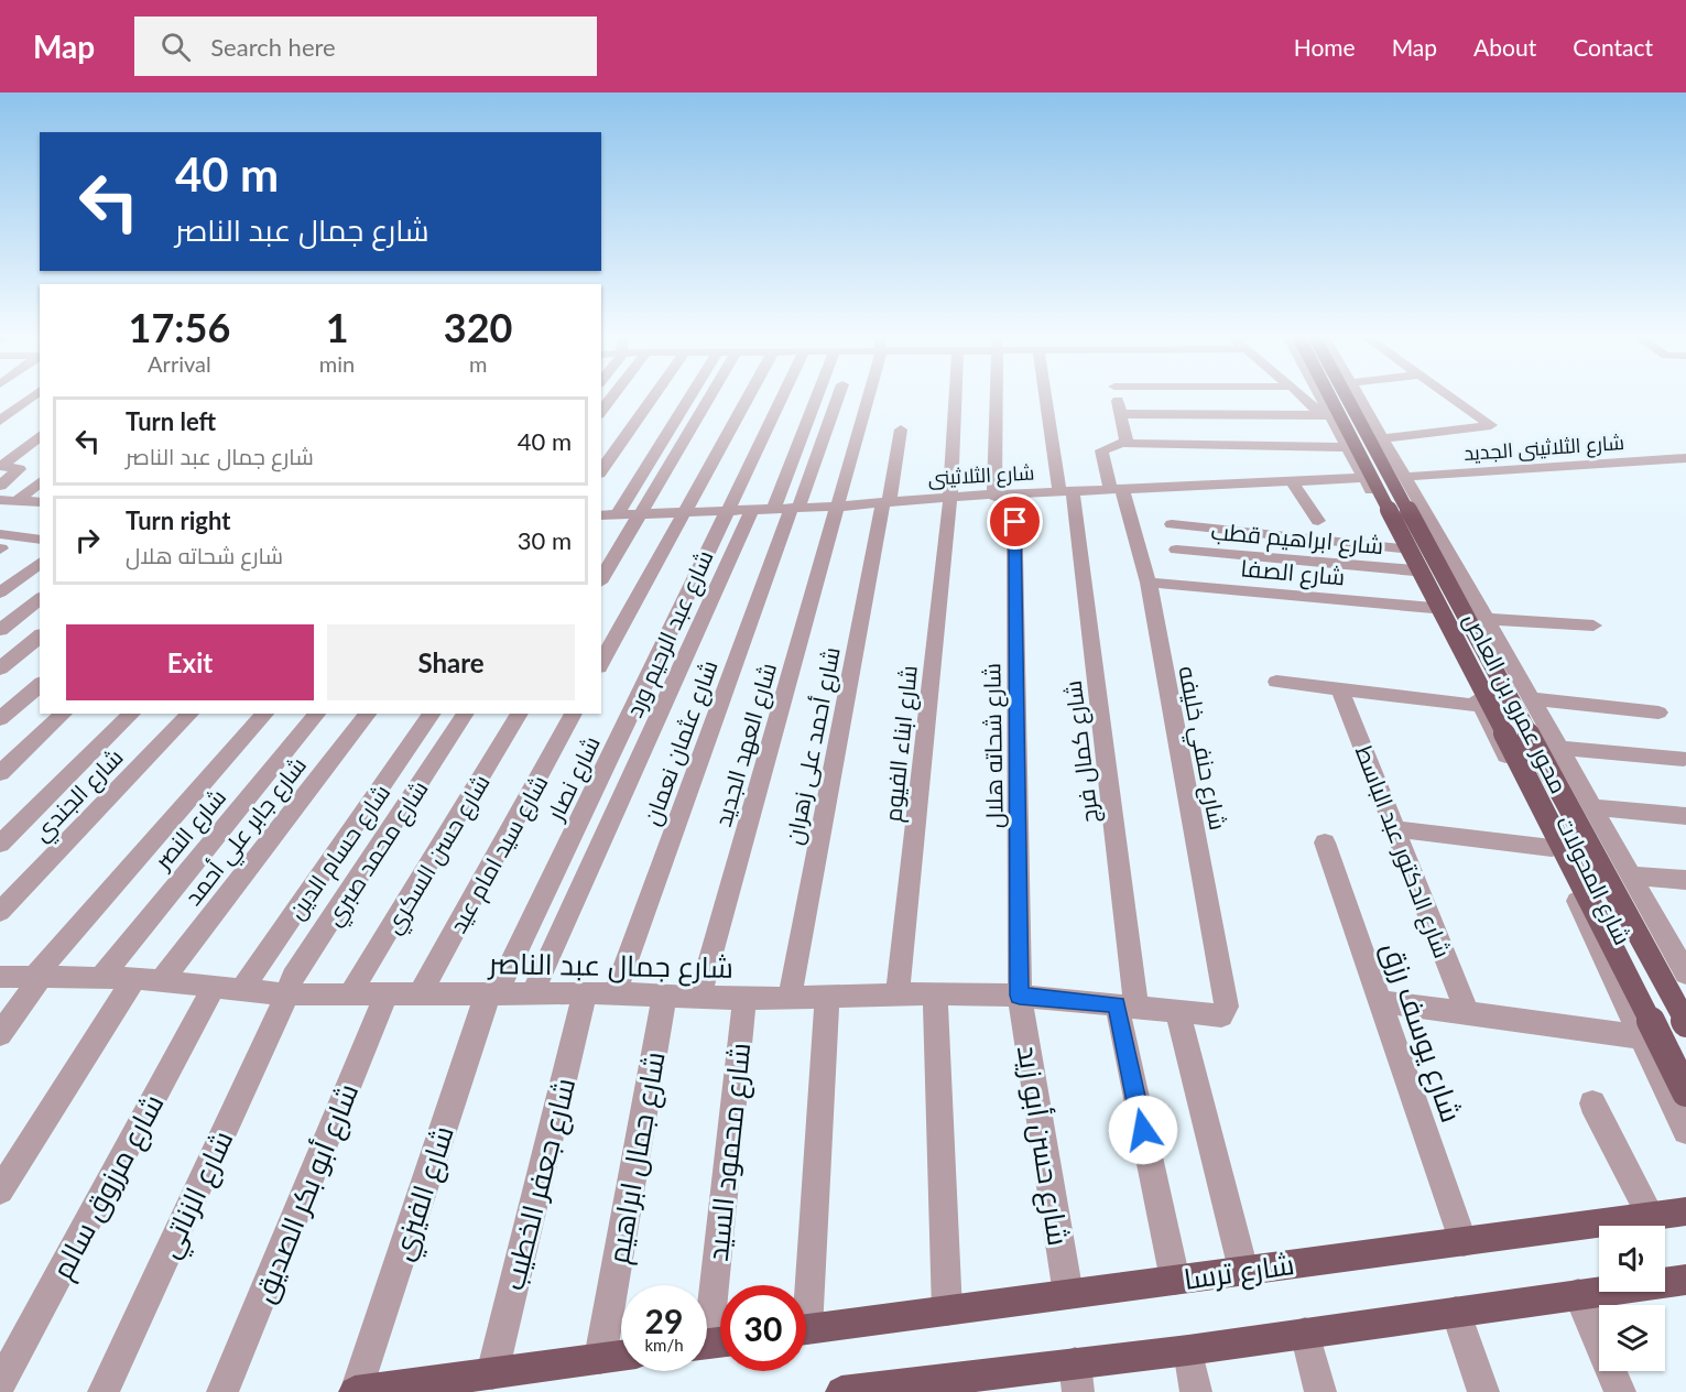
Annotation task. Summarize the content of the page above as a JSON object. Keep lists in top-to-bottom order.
{
  "streets": {
    "main road": ["محور عمرو بن العاص", "شارع ترسا"],
    "street": [
      "شارع الثلاثينى الجديد",
      "شارع الثلاثينى",
      "شارع ابراهيم قطب",
      "شارع الصفا",
      "شارع عبد الرحيم ورد",
      "شارع عثمان نعمان",
      "شارع ابناء الفيوم",
      "شارع العهد الجديد",
      "شارع أحمد على زهران",
      "شارع شحاته هلال",
      "شارع حنفي خليفه",
      "شارع كمال فرج",
      "شارع نصار",
      "شارع الجندي",
      "شارع النصر",
      "شارع جابر علي أحمد",
      "شارع حسام الدين",
      "شارع الدكتور عبد الباسط",
      "شارع محمد صبري",
      "شارع حسن السكري",
      "شارع سيد امام عيد",
      "شارع المحولات",
      "شارع جمال عبد الناصر",
      "شارع يوسف رزق",
      "شارع حسن أبو زيد",
      "شارع محمود السيد",
      "شارع جمال ابراهيم",
      "شارع جعفر الخطيب",
      "شارع مرزوق سالم",
      "شارع أبو بكر الصديق",
      "شارع الفيزي",
      "شارع الزناتي"
    ]
  },
  "crossings": [
    ["شارع الثلاثينى الجديد", "شارع المحولات"],
    ["شارع الثلاثينى", "شارع عبد الرحيم ورد"],
    ["شارع الثلاثينى", "شارع عثمان نعمان"],
    ["شارع الثلاثينى", "شارع ابناء الفيوم"],
    ["شارع الثلاثينى", "شارع العهد الجديد"],
    ["شارع الثلاثينى", "شارع أحمد على زهران"],
    ["شارع الثلاثينى", "شارع شحاته هلال"],
    ["شارع الثلاثينى", "شارع حنفي خليفه"],
    ["شارع الثلاثينى", "شارع كمال فرج"],
    ["شارع الثلاثينى", "شارع نصار"],
    ["شارع الثلاثينى", "شارع المحولات"],
    ["شارع ابراهيم قطب", "شارع المحولات"],
    ["شارع الصفا", "شارع حنفي خليفه"],
    ["شارع الصفا", "شارع المحولات"],
    ["شارع عبد الرحيم ورد", "شارع جمال عبد الناصر"],
    ["محور عمرو بن العاص", "شارع المحولات"],
    ["شارع عثمان نعمان", "شارع جمال عبد الناصر"],
    ["شارع ابناء الفيوم", "شارع جمال عبد الناصر"],
    ["شارع العهد الجديد", "شارع جمال عبد الناصر"],
    ["شارع أحمد على زهران", "شارع جمال عبد الناصر"],
    ["شارع شحاته هلال", "شارع جمال عبد الناصر"],
    ["شارع شحاته هلال", "شارع حسن أبو زيد"],
    ["شارع حنفي خليفه", "شارع جمال عبد الناصر"],
    ["شارع كمال فرج", "شارع جمال عبد الناصر"],
    ["شارع كمال فرج", "شارع ترسا"],
    ["شارع نصار", "شارع جمال عبد الناصر"],
    ["شارع نصار", "شارع الفيزي"],
    ["شارع النصر", "شارع جمال عبد الناصر"],
    ["شارع جابر علي أحمد", "شارع جمال عبد الناصر"],
    ["شارع حسام الدين", "شارع جمال عبد الناصر"],
    ["شارع حسام الدين", "شارع مرزوق سالم"],
    ["شارع محمد صبري", "شارع جمال عبد الناصر"],
    ["شارع محمد صبري", "شارع الزناتي"],
    ["شارع حسن السكري", "شارع جمال عبد الناصر"],
    ["شارع سيد امام عيد", "شارع جمال عبد الناصر"],
    ["شارع جمال عبد الناصر", "شارع حسن أبو زيد"],
    ["شارع جمال عبد الناصر", "شارع محمود السيد"],
    ["شارع جمال عبد الناصر", "شارع جمال ابراهيم"],
    ["شارع جمال عبد الناصر", "شارع جعفر الخطيب"],
    ["شارع جمال عبد الناصر", "شارع مرزوق سالم"],
    ["شارع جمال عبد الناصر", "شارع أبو بكر الصديق"],
    ["شارع جمال عبد الناصر", "شارع الفيزي"],
    ["شارع جمال عبد الناصر", "شارع الزناتي"],
    ["شارع يوسف رزق", "شارع ترسا"],
    ["شارع حسن أبو زيد", "شارع ترسا"]
  ],
  "page": {
    "header": "Map",
    "search": "Search here",
    "nav": [
      "Home",
      "Map",
      "About",
      "Contact"
    ],
    "turn": ["40 m", "شارع جمال عبد الناصر"],
    "eta": [
      "17:56",
      "Arrival",
      "1",
      "min",
      "320",
      "m"
    ],
    "list": [
      {
        "name": "Turn left",
        "note": "شارع جمال عبد الناصر",
        "value": "40 m"
      },
      {
        "name": "Turn right",
        "note": "شارع شحاته هلال",
        "value": "30 m"
      }
    ],
    "buttons": ["Exit", "Share"],
    "speed": "29 km/h",
    "limit": "30"
  }
}
